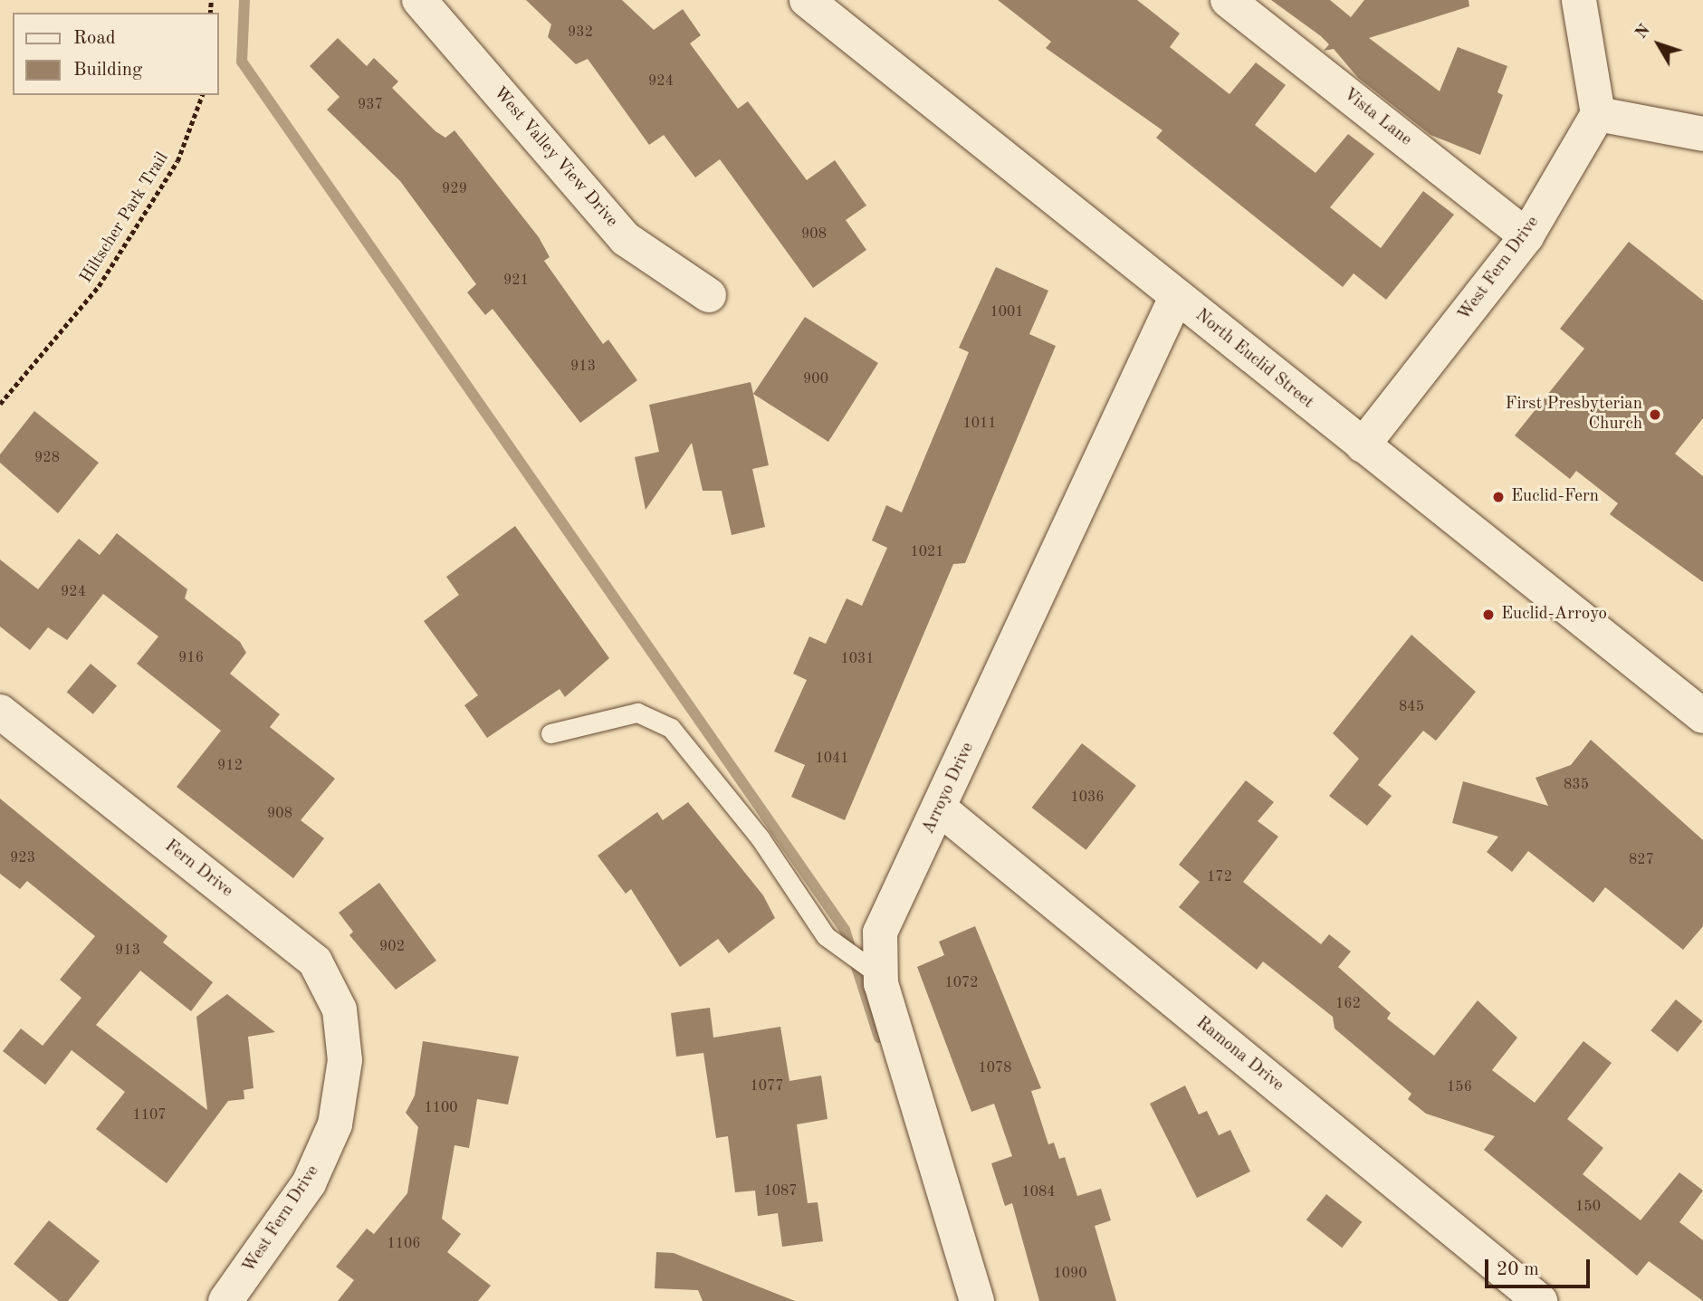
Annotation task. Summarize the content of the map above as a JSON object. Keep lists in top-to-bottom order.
{
  "streets": {
    "street": [
      "Vista Lane",
      "West Valley View Drive",
      "West Fern Drive",
      "North Euclid Street",
      "Arroyo Drive",
      "Fern Drive",
      "Ramona Drive"
    ],
    "path": ["Hiltscher Park Trail"]
  },
  "crossings": [
    ["Vista Lane", "West Fern Drive"],
    ["West Fern Drive", "North Euclid Street"],
    ["West Fern Drive", "Fern Drive"],
    ["North Euclid Street", "Arroyo Drive"],
    ["Arroyo Drive", "Ramona Drive"]
  ],
  "places": ["First Presbyterian Church", "Euclid-Fern", "Euclid-Arroyo"],
  "house_numbers": [
    "932",
    "924",
    "937",
    "929",
    "908",
    "921",
    "1001",
    "913",
    "900",
    "1011",
    "928",
    "1021",
    "924",
    "916",
    "1031",
    "845",
    "1041",
    "912",
    "835",
    "1036",
    "908",
    "923",
    "827",
    "172",
    "902",
    "913",
    "1072",
    "162",
    "1078",
    "1077",
    "156",
    "1100",
    "1107",
    "1087",
    "1084",
    "150",
    "1106",
    "1090"
  ],
  "legend": ["Road", "Building"],
  "scale_bar": "20 m",
  "north": "top left"
}
